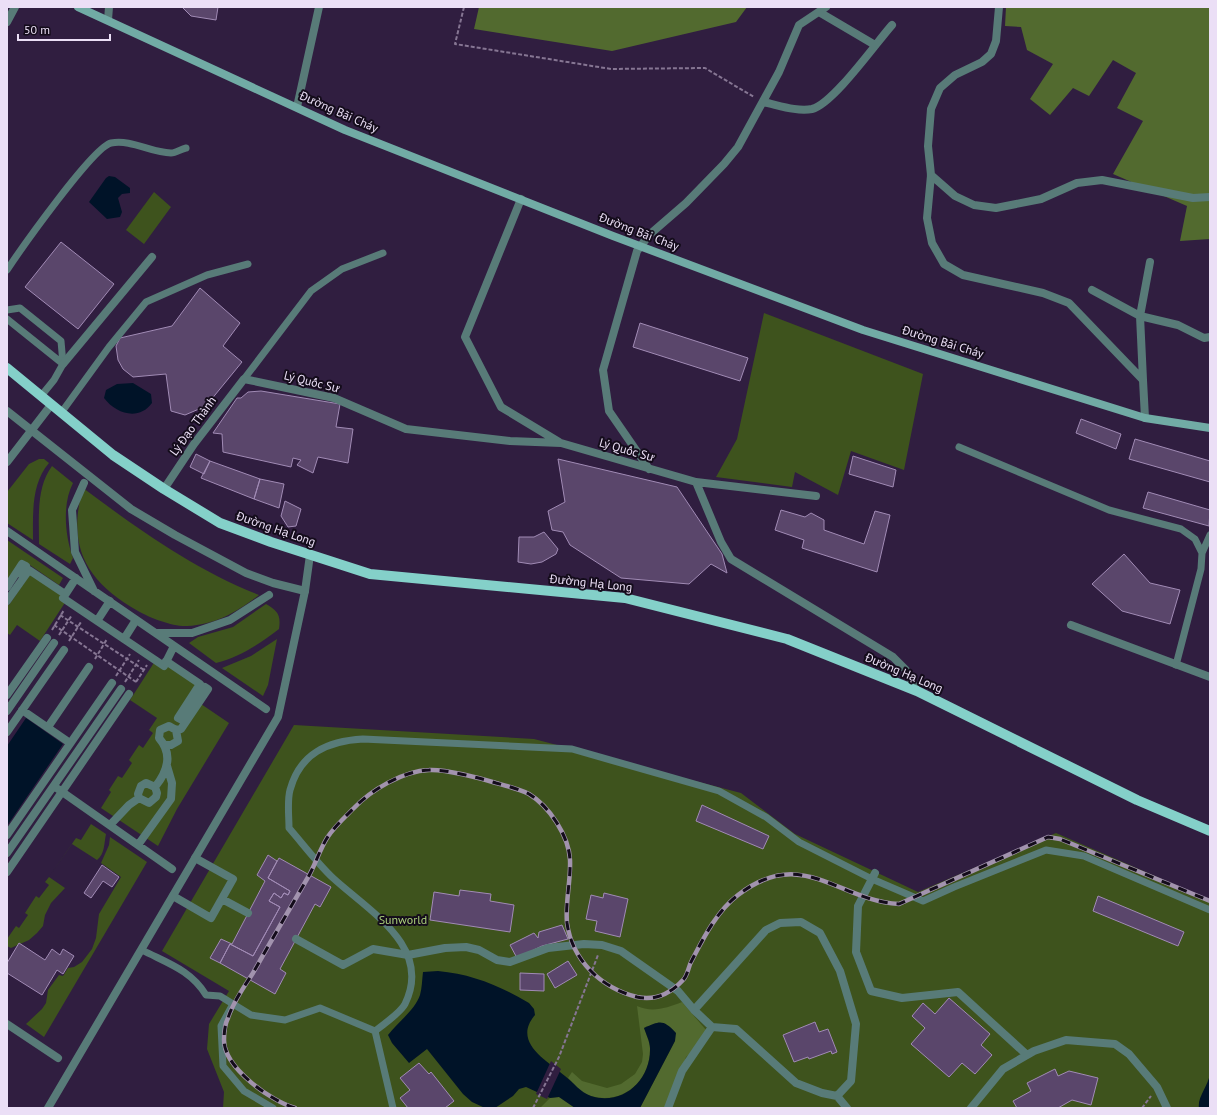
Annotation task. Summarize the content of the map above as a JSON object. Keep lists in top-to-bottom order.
{
  "streets": {
    "main road": ["Đường Bãi Cháy", "Đường Hạ Long"],
    "street": ["Lý Quốc Sư", "Lý Đạo Thành"]
  },
  "crossings": [
    ["Lý Quốc Sư", "Lý Đạo Thành"],
    ["Lý Đạo Thành", "Đường Hạ Long"]
  ],
  "parks": ["Sunworld"],
  "scale_bar": "50 m"
}
